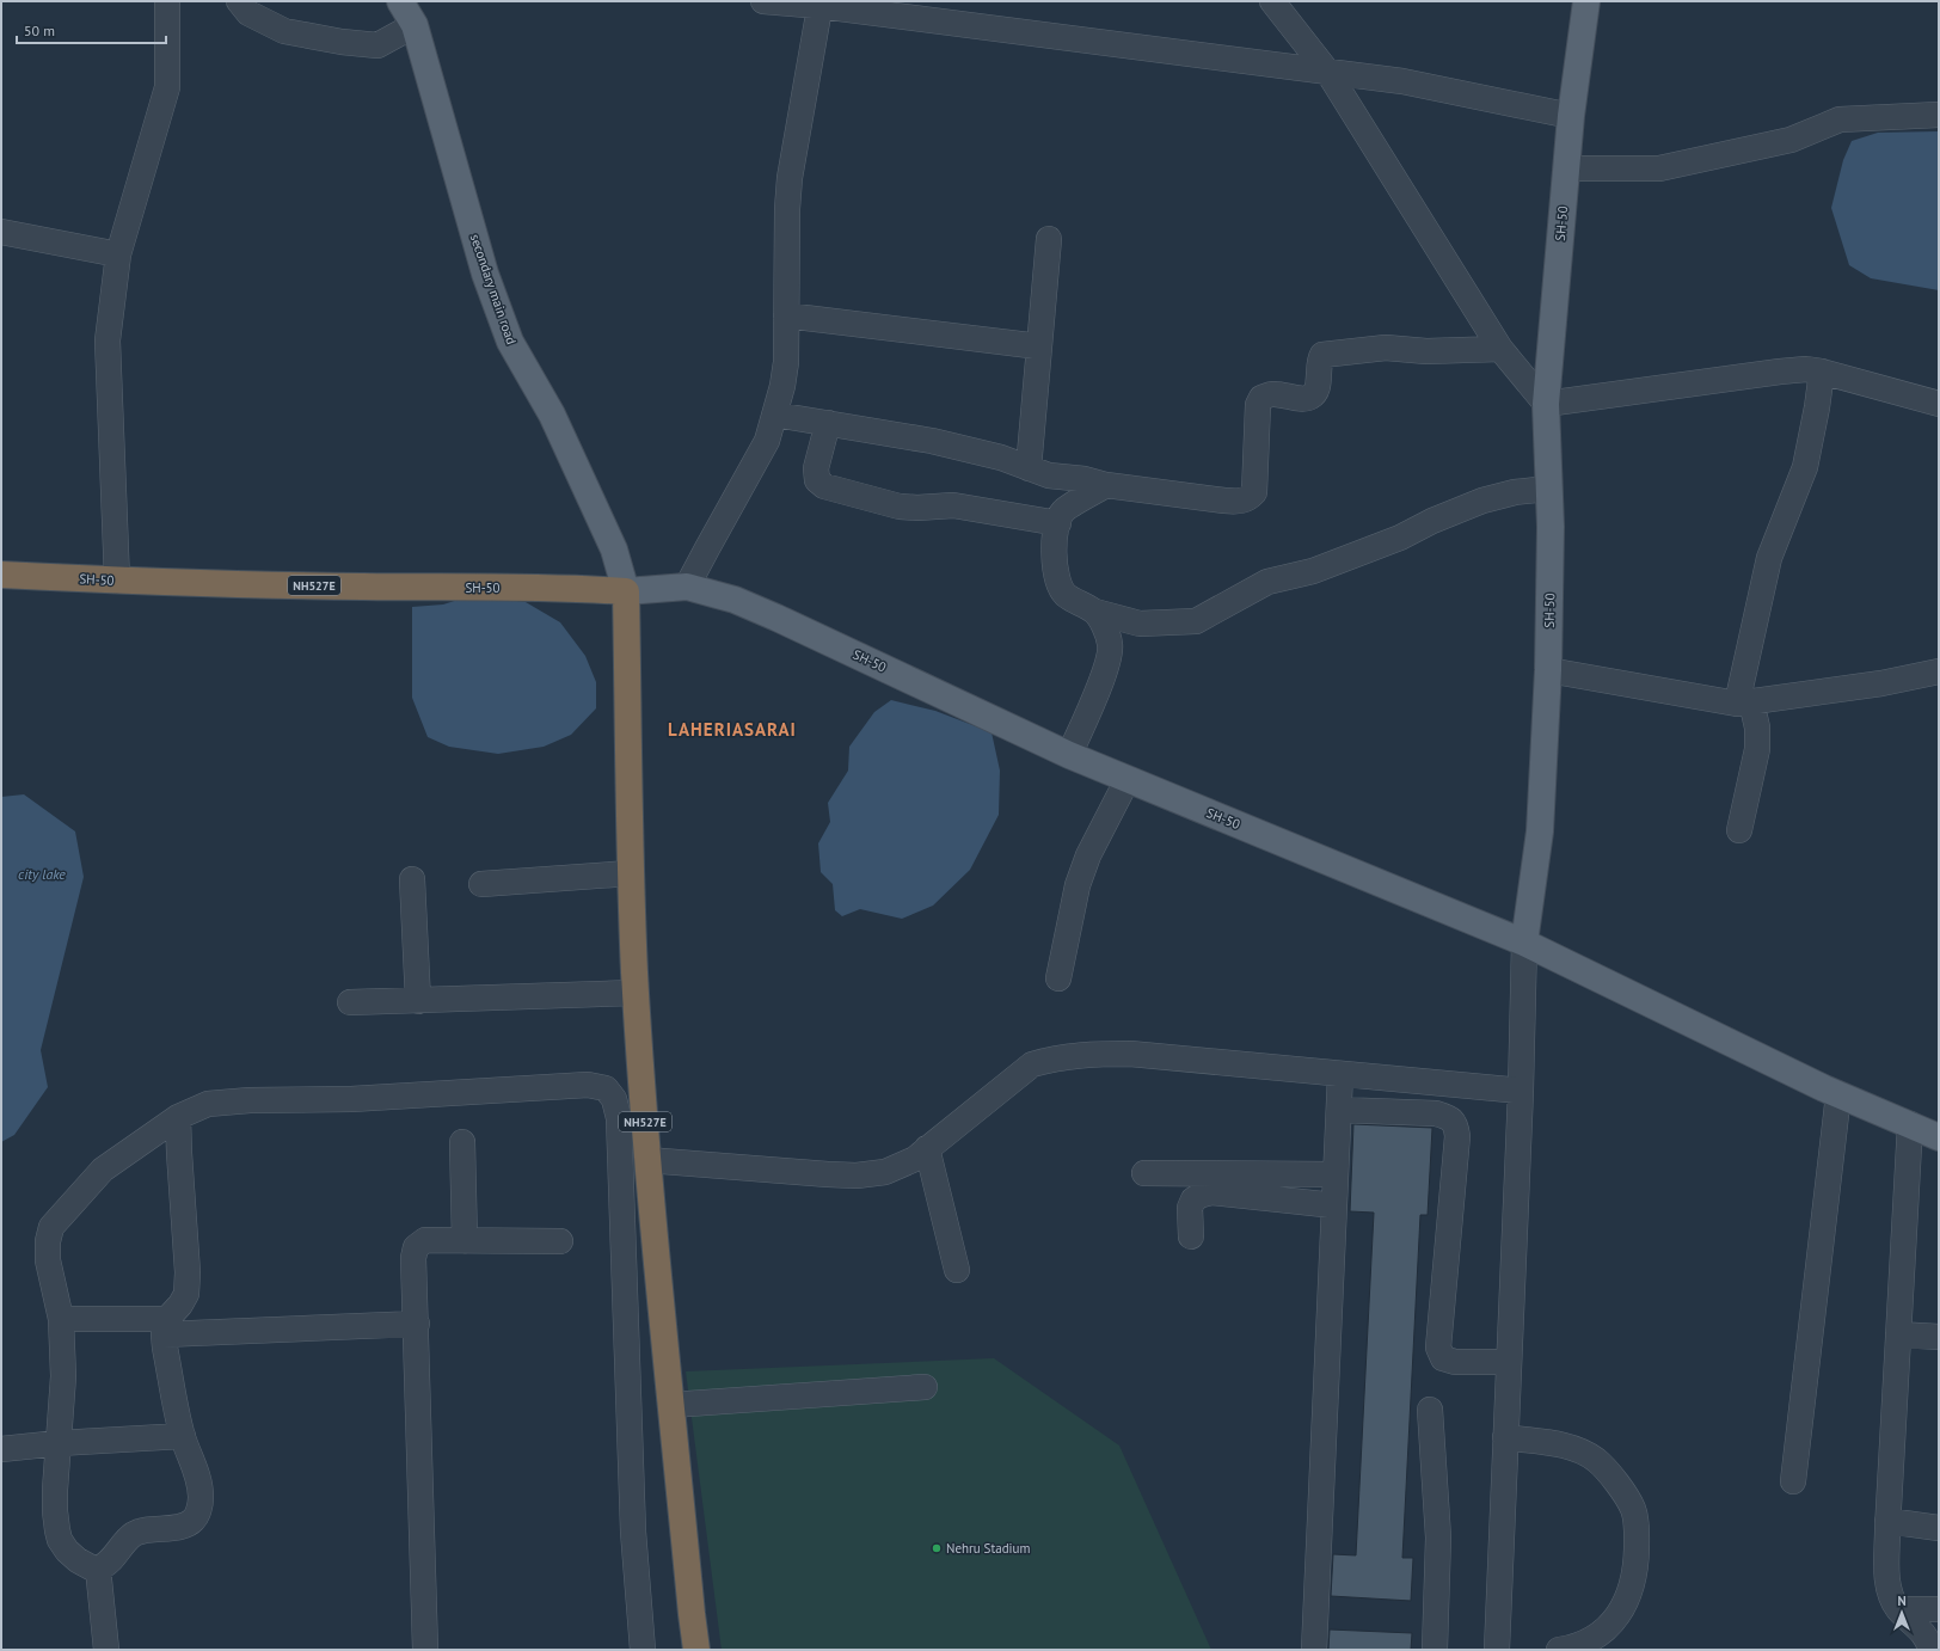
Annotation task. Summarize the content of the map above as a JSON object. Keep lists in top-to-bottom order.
{
  "streets": {
    "highway": ["SH-50", "NH527E"],
    "main road": ["secondary main road"]
  },
  "crossings": [
    ["SH-50", "secondary main road"],
    ["SH-50", "NH527E"],
    ["secondary main road", "NH527E"]
  ],
  "districts": ["LAHERIASARAI"],
  "water": ["city lake"],
  "places": ["Nehru Stadium"],
  "scale_bar": "50 m",
  "north": "top"
}
